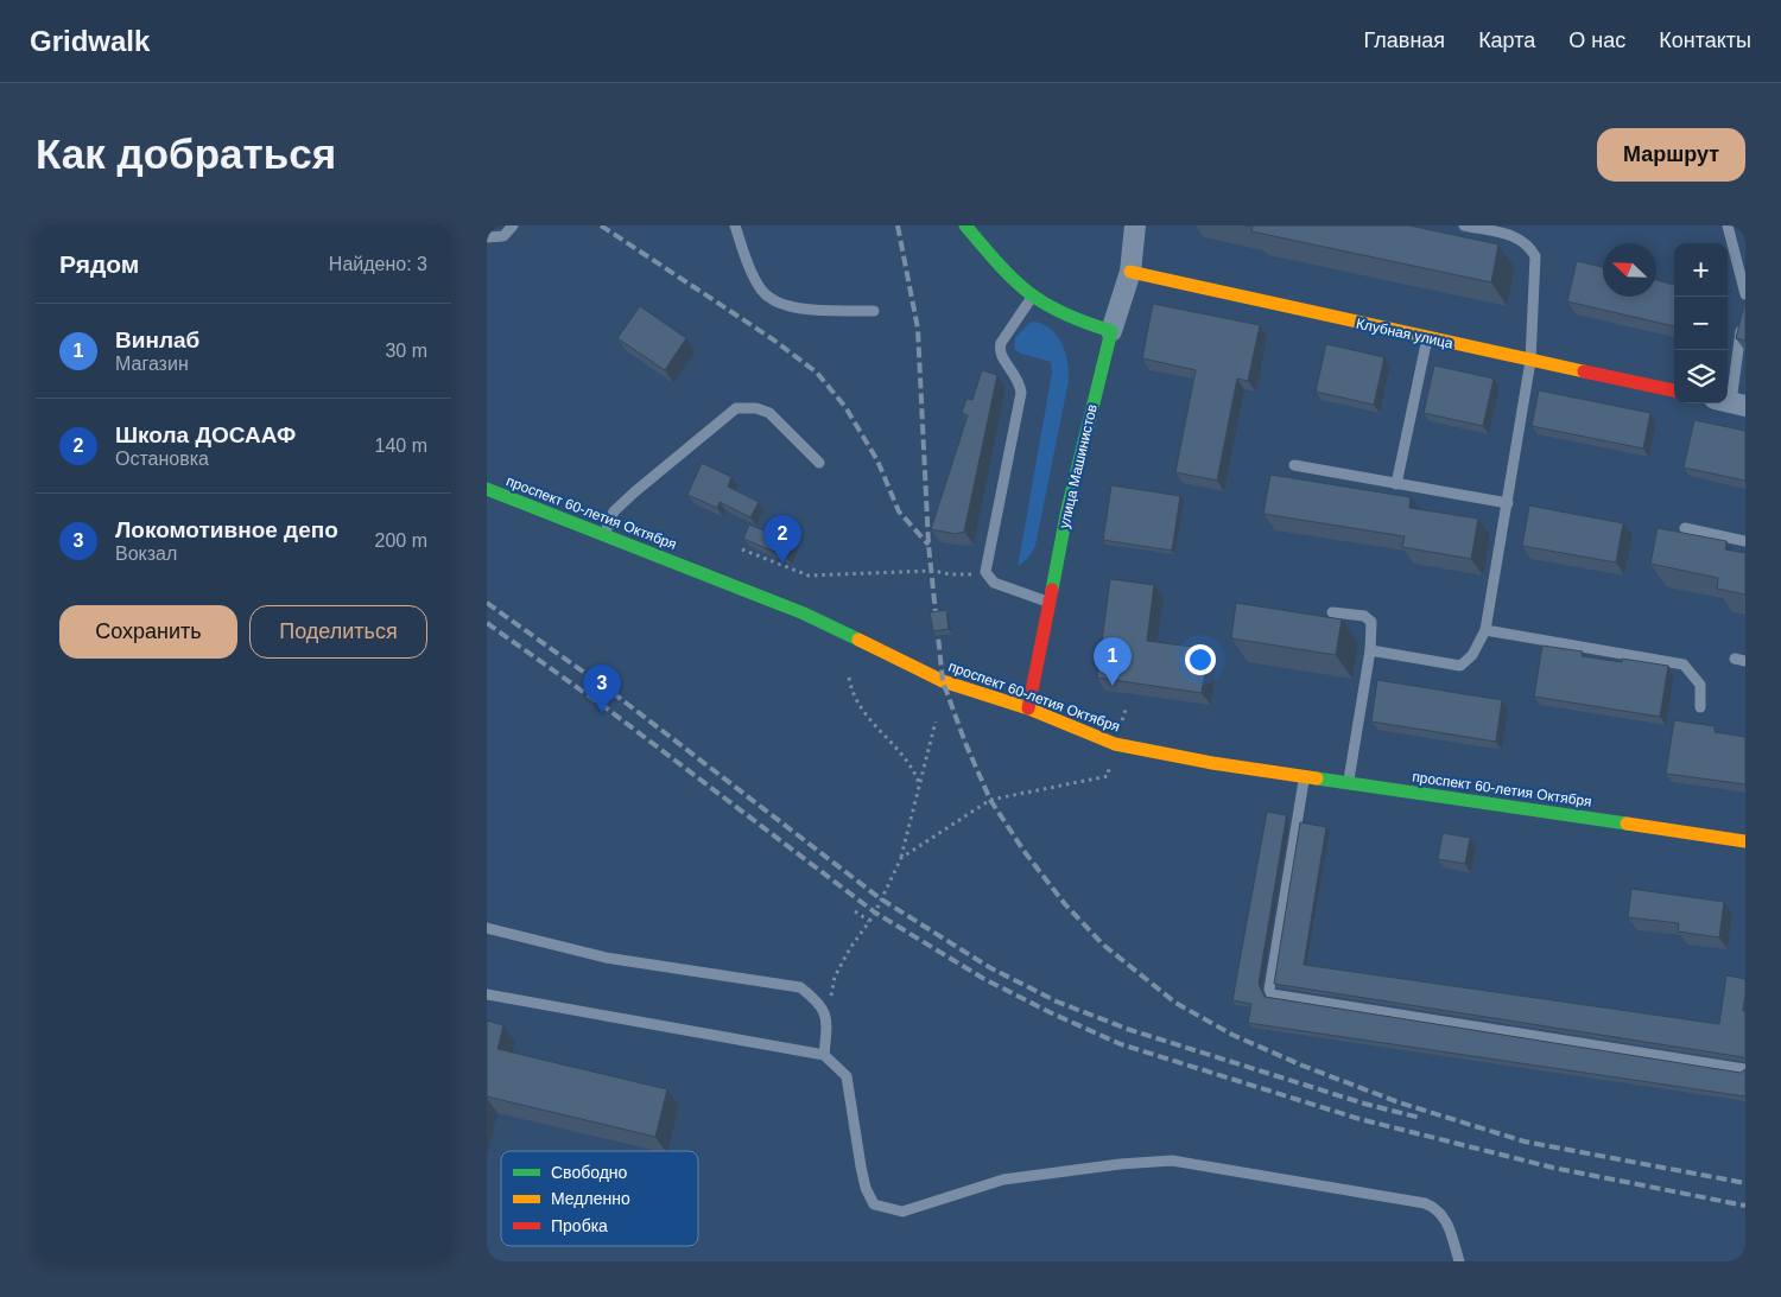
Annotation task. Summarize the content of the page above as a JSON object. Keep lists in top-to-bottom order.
{
  "streets": {
    "main road": ["Клубная улица", "улица Машинистов", "проспект 60-летия Октября"]
  },
  "crossings": [
    ["Клубная улица", "улица Машинистов"],
    ["улица Машинистов", "проспект 60-летия Октября"]
  ],
  "legend": ["Свободно", "Медленно", "Пробка"],
  "north": "top left",
  "page": {
    "header": "Gridwalk",
    "nav": [
      "Главная",
      "Карта",
      "О нас",
      "Контакты"
    ],
    "buttons": [
      "Маршрут",
      ["Сохранить", "Поделиться"]
    ],
    "title": "Как добраться",
    "heading": ["Рядом", "Найдено: 3"],
    "map_buttons": ["+", "−"],
    "list": [
      {
        "mark": "1",
        "name": "Винлаб",
        "note": "Магазин",
        "value": "30 m"
      },
      {
        "mark": "2",
        "name": "Школа ДОСААФ",
        "note": "Остановка",
        "value": "140 m"
      },
      {
        "mark": "3",
        "name": "Локомотивное депо",
        "note": "Вокзал",
        "value": "200 m"
      }
    ],
    "pins": ["2", "1", "3"]
  }
}
